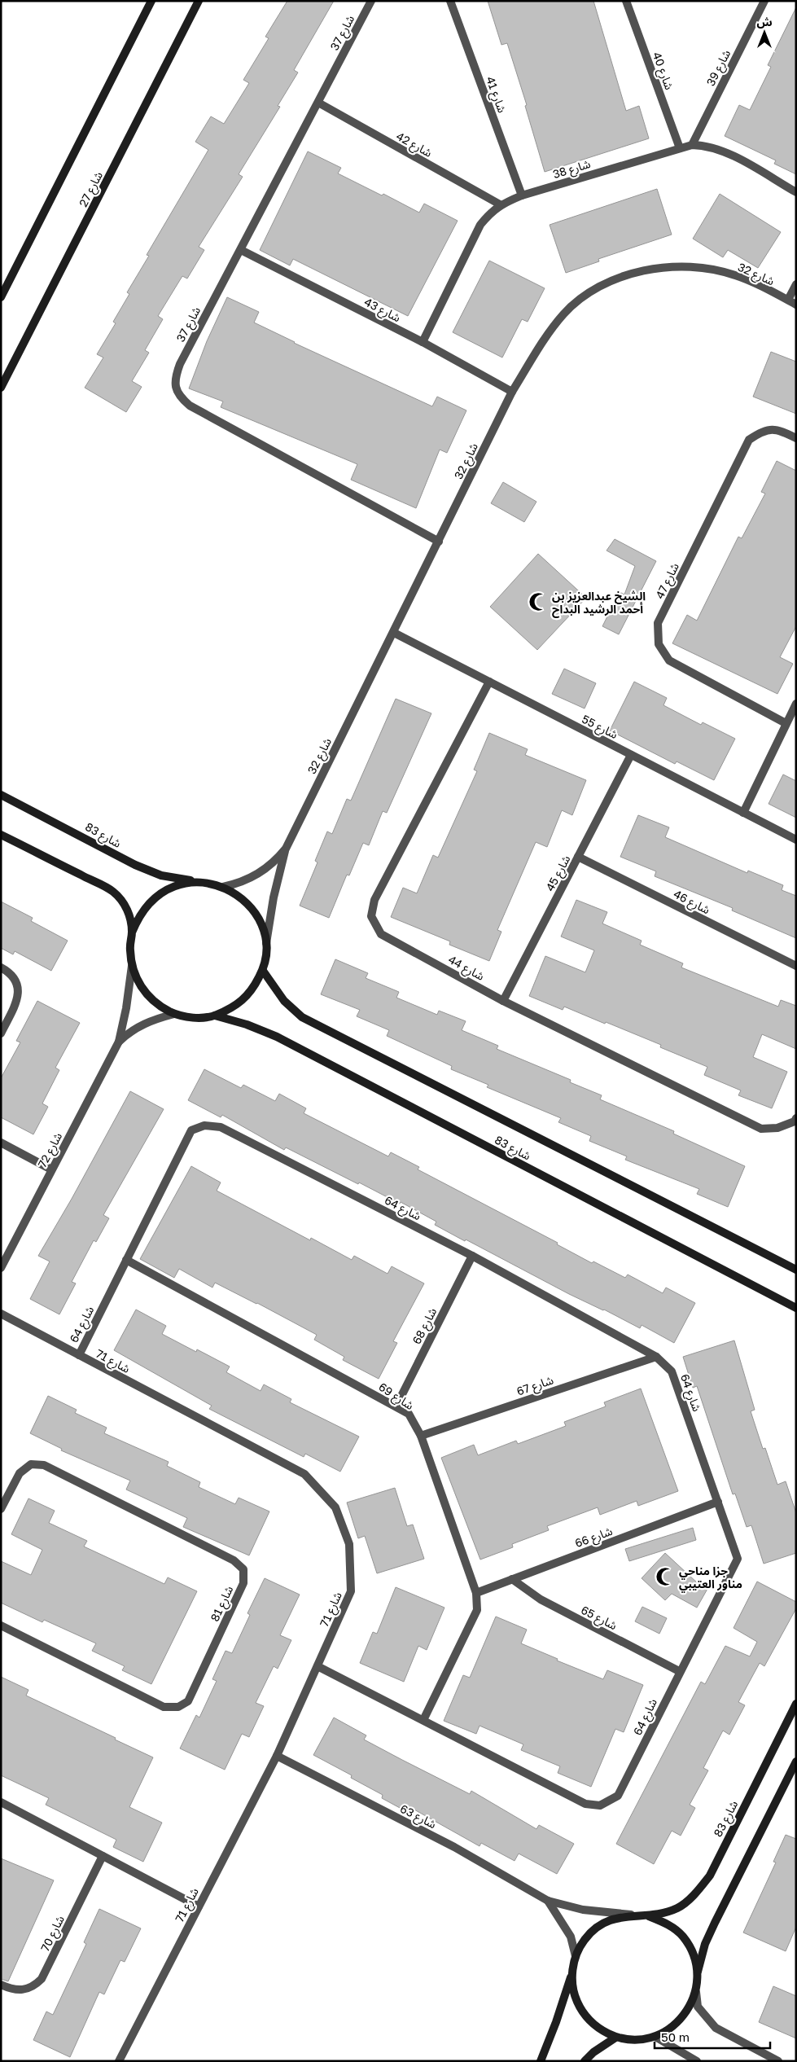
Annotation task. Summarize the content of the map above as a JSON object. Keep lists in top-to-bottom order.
{
  "streets": {
    "street": [
      "شارع 37",
      "شارع 39",
      "شارع 40",
      "شارع 41",
      "شارع 42",
      "شارع 38",
      "شارع 27",
      "شارع 32",
      "شارع 43",
      "شارع 47",
      "شارع 55",
      "شارع 83",
      "شارع 45",
      "شارع 46",
      "شارع 44",
      "شارع 72",
      "شارع 64",
      "شارع 68",
      "شارع 71",
      "شارع 67",
      "شارع 69",
      "شارع 66",
      "شارع 81",
      "شارع 65",
      "شارع 63",
      "شارع 70"
    ]
  },
  "crossings": [
    ["شارع 37", "شارع 42"],
    ["شارع 37", "شارع 32"],
    ["شارع 37", "شارع 43"],
    ["شارع 39", "شارع 38"],
    ["شارع 40", "شارع 38"],
    ["شارع 41", "شارع 38"],
    ["شارع 42", "شارع 38"],
    ["شارع 38", "شارع 43"],
    ["شارع 32", "شارع 43"],
    ["شارع 32", "شارع 55"],
    ["شارع 32", "شارع 83"],
    ["شارع 32", "شارع 72"],
    ["شارع 55", "شارع 45"],
    ["شارع 55", "شارع 44"],
    ["شارع 83", "شارع 72"],
    ["شارع 83", "شارع 63"],
    ["شارع 45", "شارع 46"],
    ["شارع 45", "شارع 44"],
    ["شارع 64", "شارع 68"],
    ["شارع 64", "شارع 71"],
    ["شارع 64", "شارع 67"],
    ["شارع 64", "شارع 69"],
    ["شارع 64", "شارع 66"],
    ["شارع 64", "شارع 65"],
    ["شارع 68", "شارع 69"],
    ["شارع 71", "شارع 63"],
    ["شارع 67", "شارع 69"],
    ["شارع 69", "شارع 66"],
    ["شارع 66", "شارع 65"]
  ],
  "places": {
    "mosque": ["الشيخ عبدالعزيز بن أحمد الرشيد البداح", "جزا مناحي مناور العتيبي"]
  },
  "scale_bar": "50 m",
  "north": "top"
}
